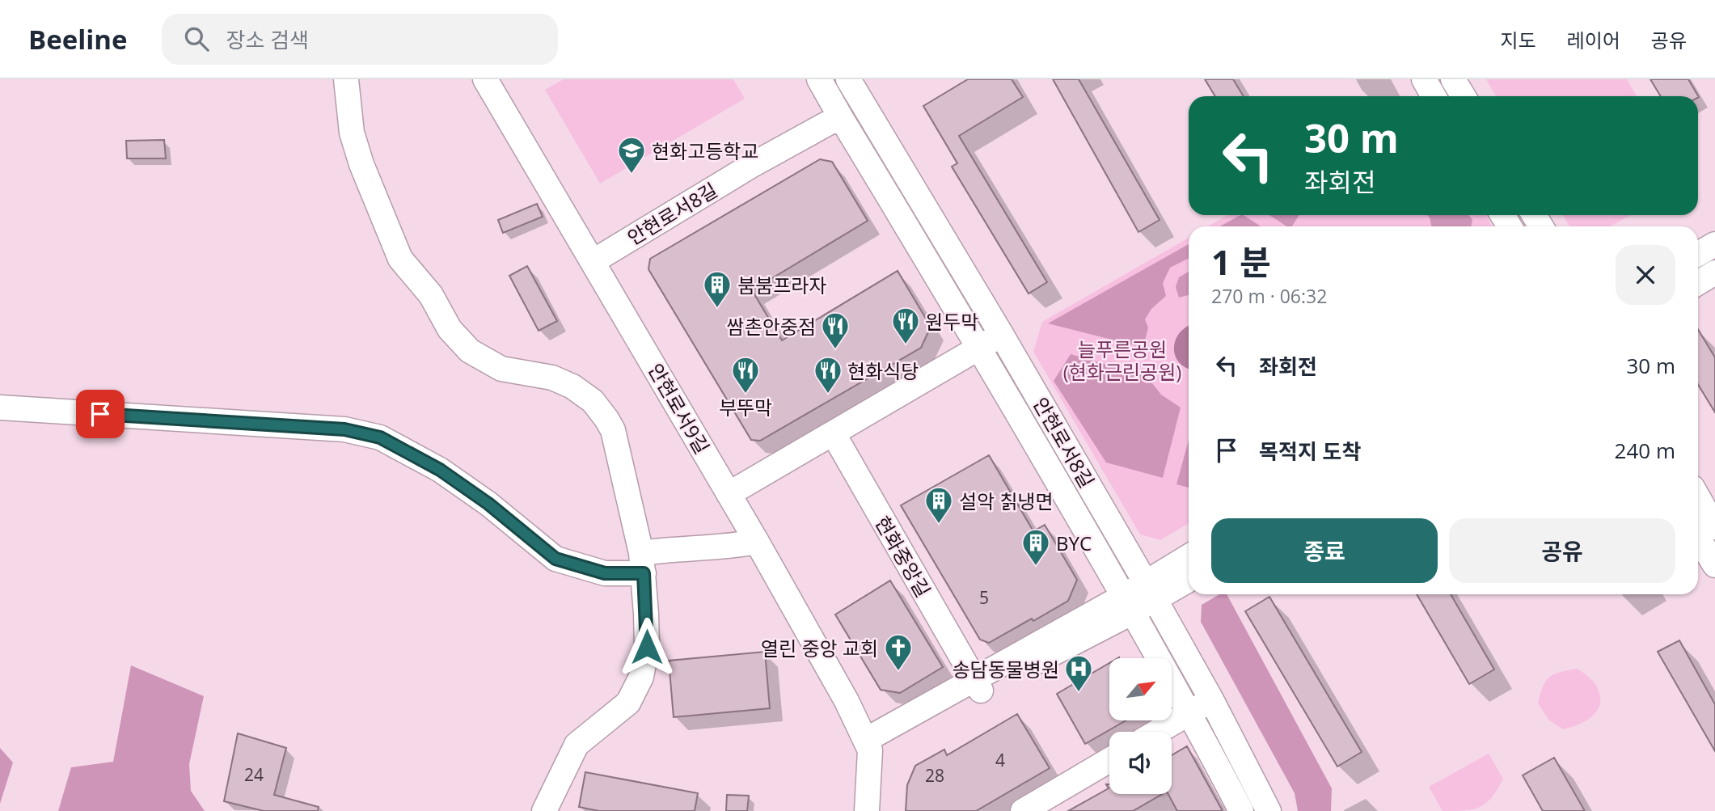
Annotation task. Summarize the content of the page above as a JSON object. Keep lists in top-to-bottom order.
{
  "streets": {
    "street": ["안현로서8길", "안현로서9길", "현화중앙길"]
  },
  "crossings": [
    ["안현로서8길", "안현로서9길"]
  ],
  "parks": ["늘푸른공원 (현화근린공원)"],
  "places": {
    "school or university": ["현화고등학교"],
    "building": ["붐붐프라자", "설악 칡냉면", "BYC"],
    "restaurant": [
      "원두막",
      "쌈촌안중점",
      "부뚜막",
      "현화식당"
    ],
    "church": ["열린 중앙 교회"],
    "hospital": ["송담동물병원"]
  },
  "house_numbers": [
    "5",
    "4",
    "24",
    "28"
  ],
  "north": "top right",
  "page": {
    "header": "Beeline",
    "search": "장소 검색",
    "nav": ["지도", "레이어", "공유"],
    "turn": ["30 m", "좌회전"],
    "heading": ["1 분", "270 m · 06:32"],
    "list": [
      {
        "name": "좌회전",
        "value": "30 m"
      },
      {
        "name": "목적지 도착",
        "value": "240 m"
      }
    ],
    "buttons": ["종료", "공유"]
  }
}
